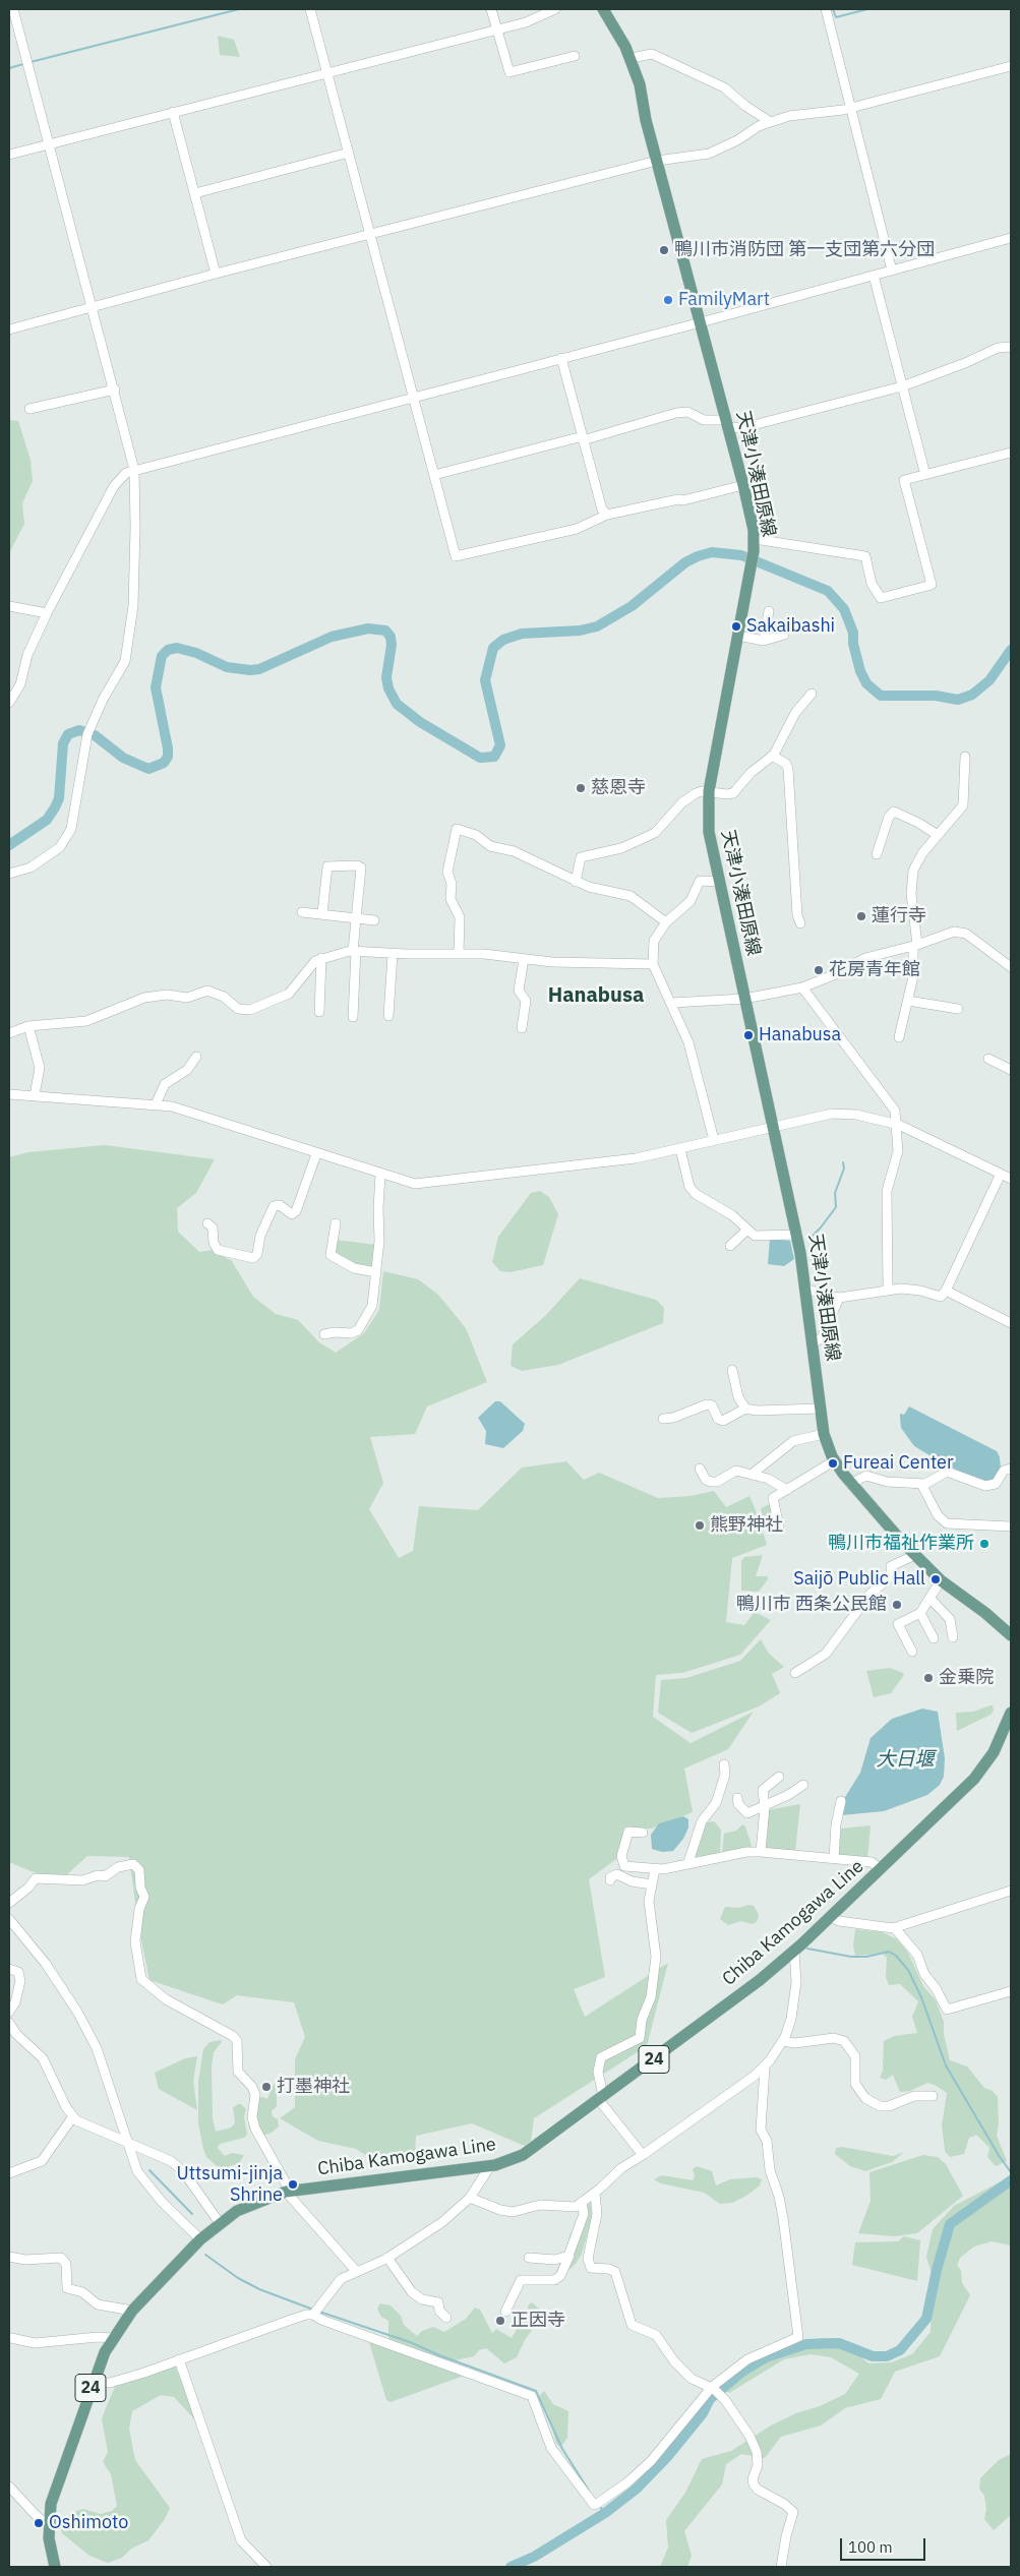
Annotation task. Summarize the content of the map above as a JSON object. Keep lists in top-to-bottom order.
{
  "streets": {
    "main road": ["天津小湊田原線", "Chiba Kamogawa Line", "24"]
  },
  "districts": ["Hanabusa"],
  "water": ["大日堰"],
  "places": [
    "鴨川市消防団 第一支団第六分団",
    "FamilyMart",
    "Sakaibashi",
    "慈恩寺",
    "蓮行寺",
    "花房青年館",
    "Hanabusa",
    "Fureai Center",
    "熊野神社",
    "鴨川市福祉作業所",
    "Saijō Public Hall",
    "鴨川市 西条公民館",
    "金乗院",
    "打墨神社",
    "Uttsumi-jinja Shrine",
    "正因寺",
    "Oshimoto"
  ],
  "scale_bar": "100 m"
}
